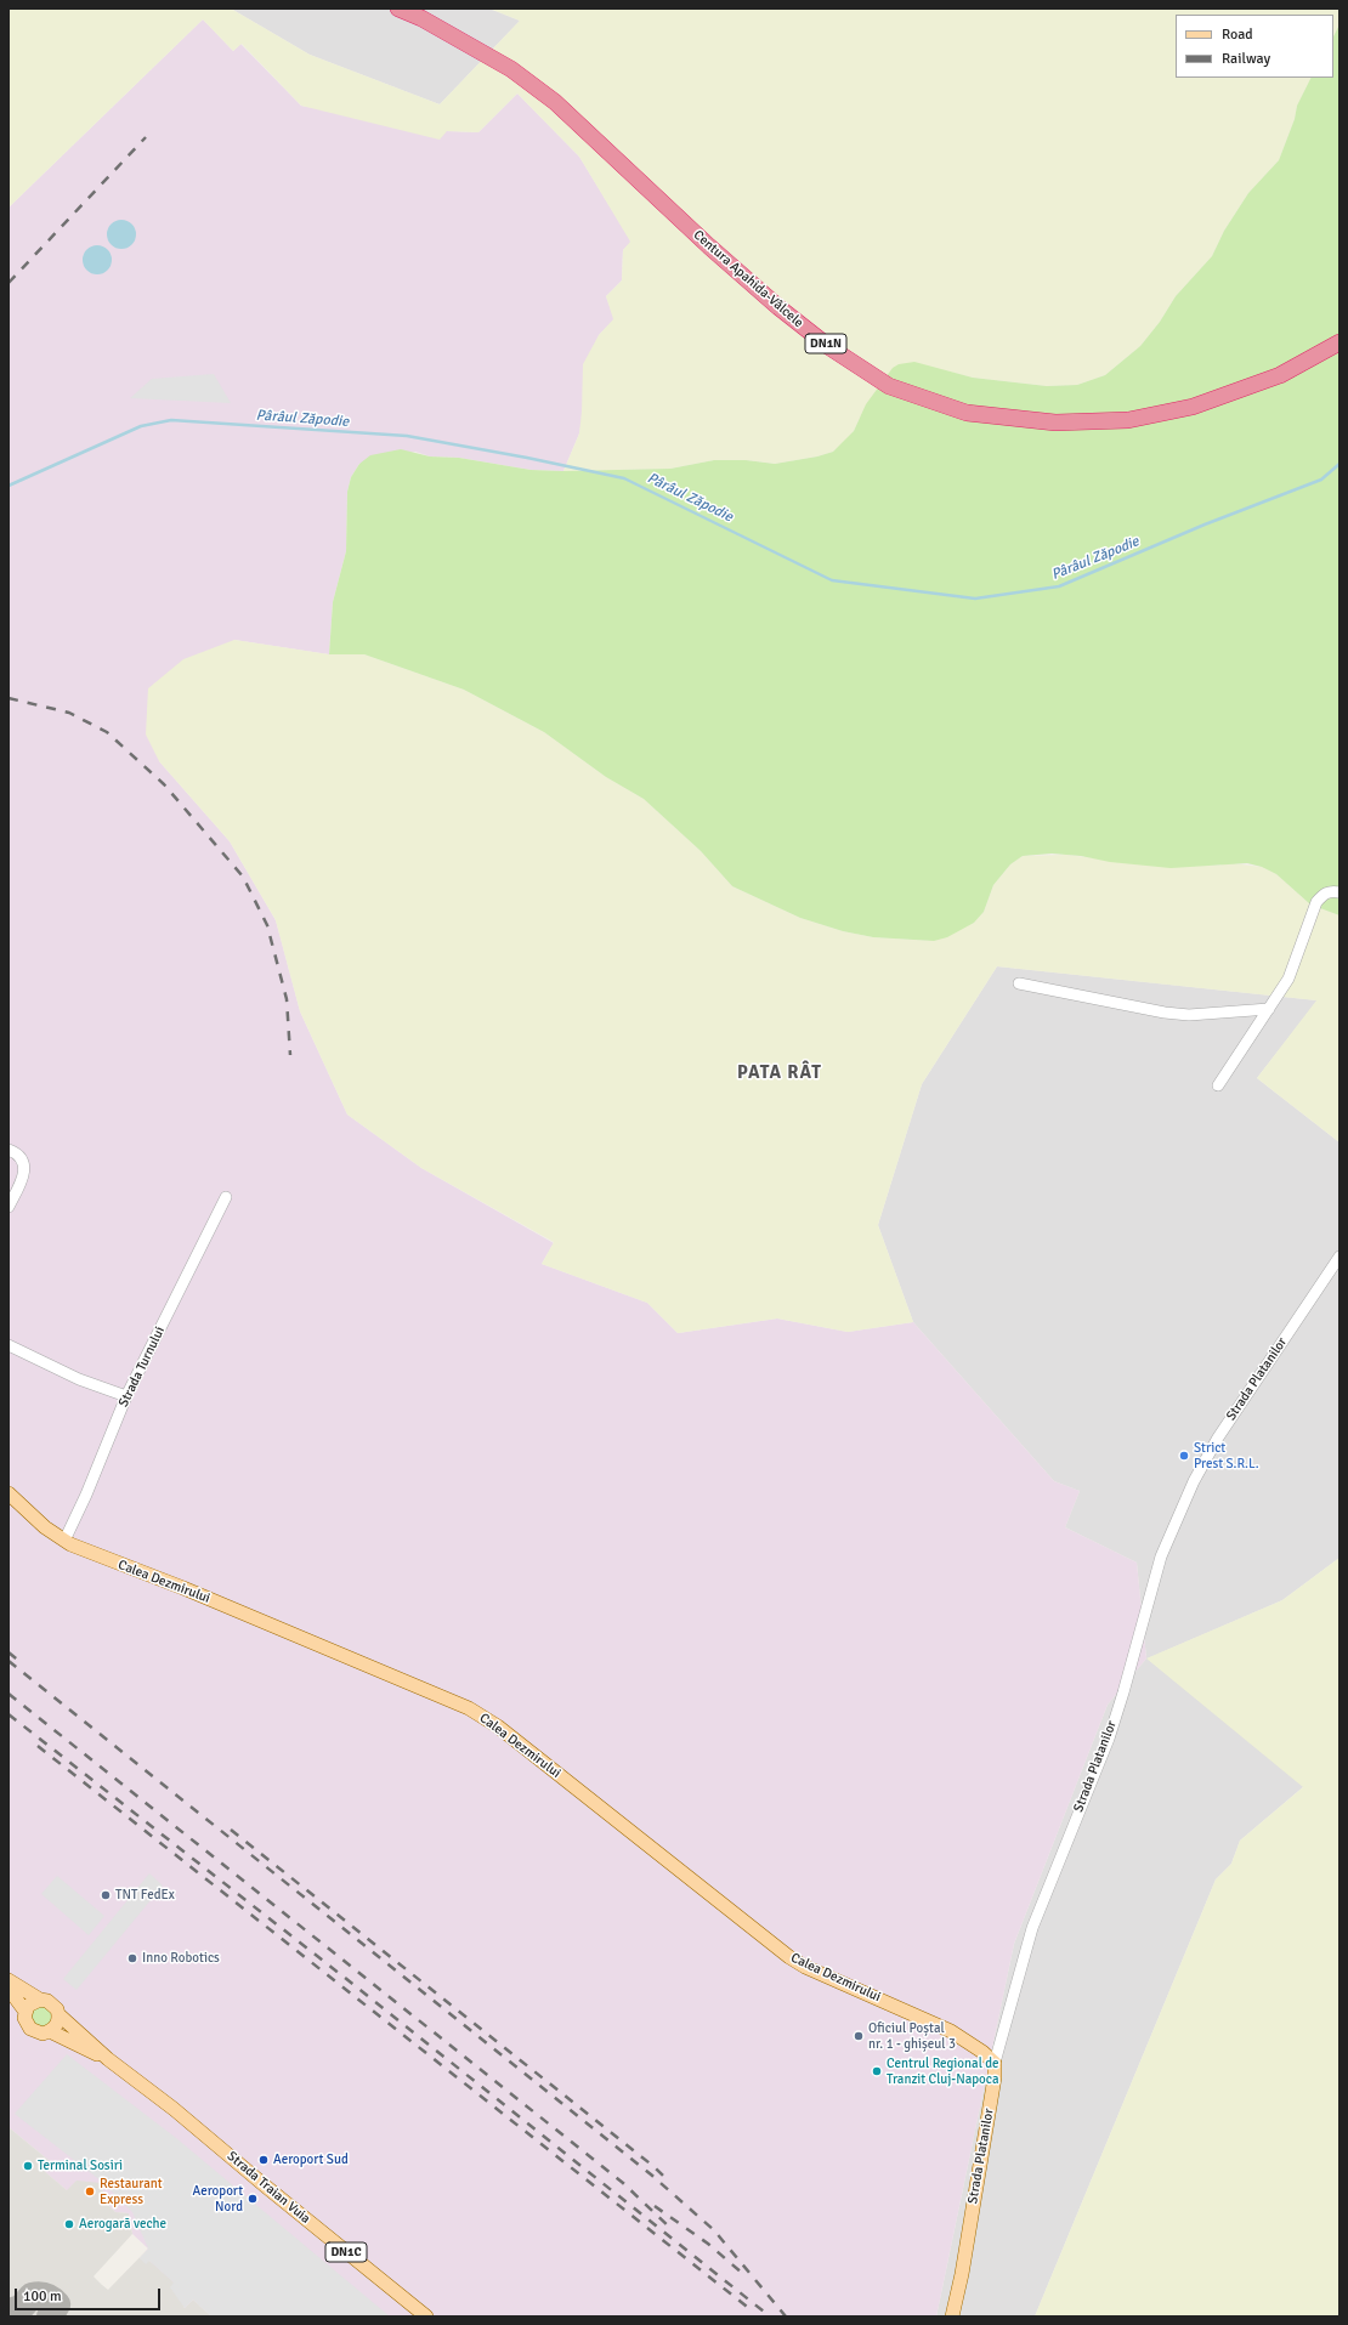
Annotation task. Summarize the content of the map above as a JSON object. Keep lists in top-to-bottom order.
{
  "streets": {
    "highway": ["Centura Apahida-Vâlcele", "DN1N"],
    "main road": [
      "Strada Platanilor",
      "Calea Dezmirului",
      "Strada Traian Vuia",
      "DN1C"
    ],
    "street": ["Strada Turnului"]
  },
  "crossings": [
    ["Strada Turnului", "Calea Dezmirului"],
    ["Strada Platanilor", "Calea Dezmirului"]
  ],
  "districts": ["PATA RÂT"],
  "water": ["Pârâul Zăpodie"],
  "places": [
    "Strict Prest S.R.L.",
    "TNT FedEx",
    "Inno Robotics",
    "Oficiul Poștal nr. 1 - ghișeul 3",
    "Centrul Regional de Tranzit Cluj-Napoca",
    "Aeroport Sud",
    "Terminal Sosiri",
    "Restaurant Express",
    "Aeroport Nord",
    "Aerogară veche"
  ],
  "legend": ["Road", "Railway"],
  "scale_bar": "100 m"
}
